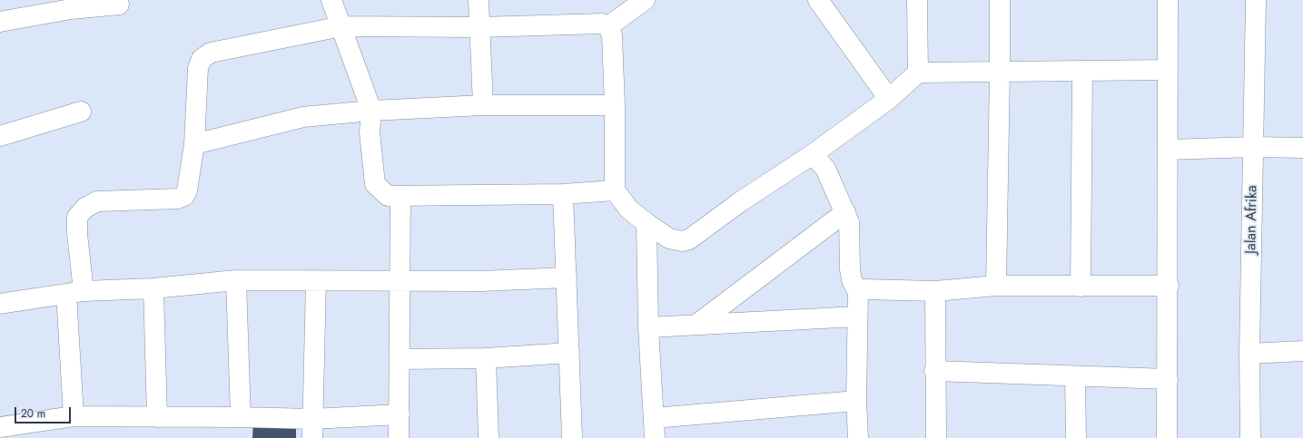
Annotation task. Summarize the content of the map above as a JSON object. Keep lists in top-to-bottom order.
{
  "streets": {
    "street": ["Jalan Afrika"]
  },
  "scale_bar": "20 m"
}
